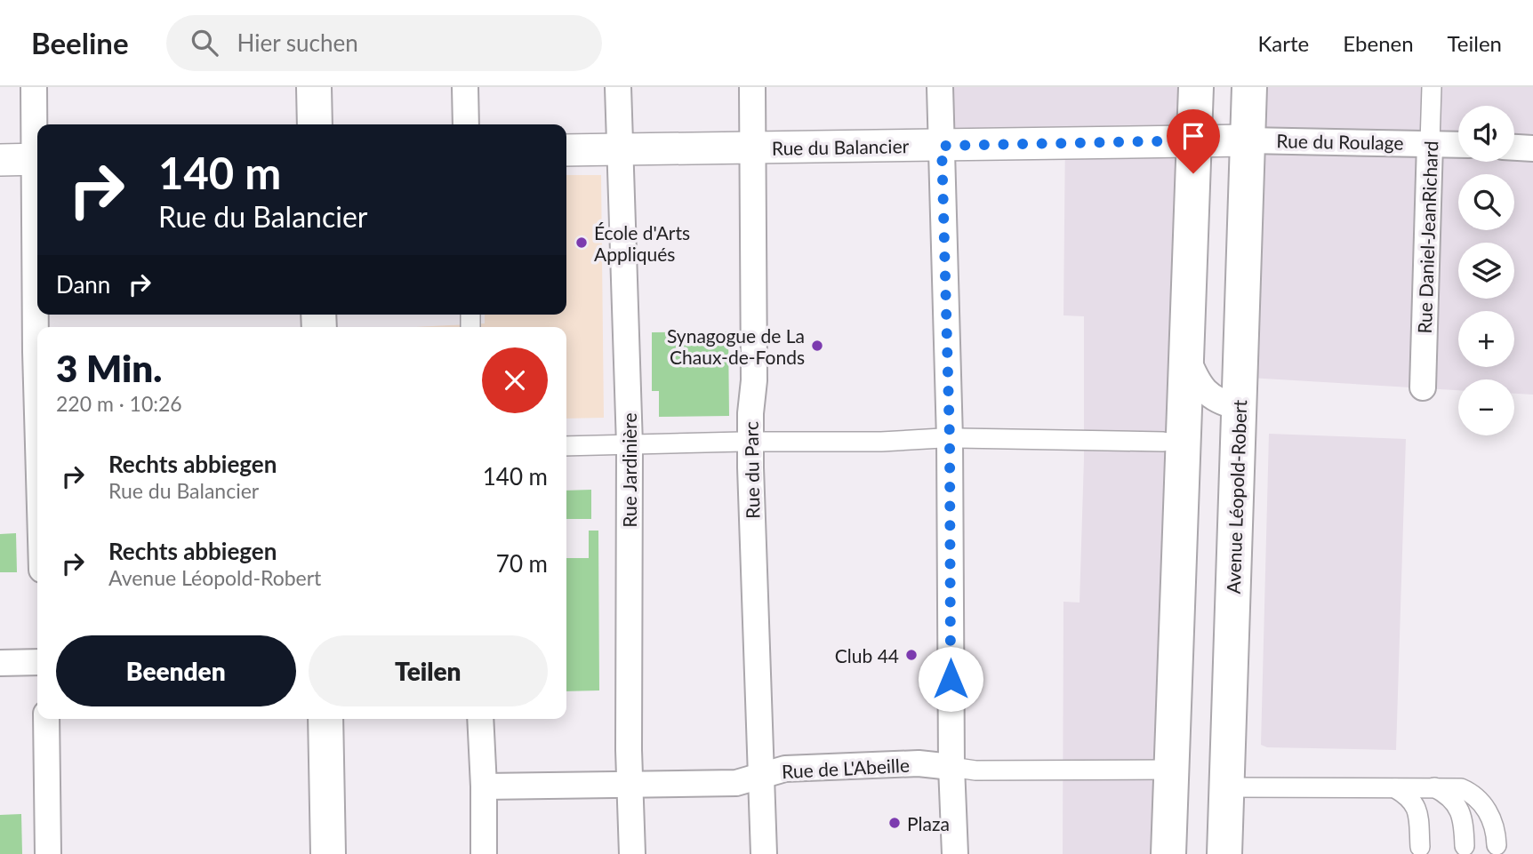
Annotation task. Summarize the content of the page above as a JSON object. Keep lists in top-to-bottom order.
{
  "streets": {
    "main road": ["Avenue Léopold-Robert"],
    "street": [
      "Rue du Roulage",
      "Rue du Balancier",
      "Rue Daniel-JeanRichard",
      "Rue Jardinière",
      "Rue du Parc",
      "Rue de L'Abeille"
    ]
  },
  "crossings": [
    ["Rue du Roulage", "Rue Daniel-JeanRichard"],
    ["Rue du Roulage", "Avenue Léopold-Robert"],
    ["Rue du Balancier", "Rue Jardinière"],
    ["Rue du Balancier", "Rue du Parc"],
    ["Rue Jardinière", "Rue de L'Abeille"],
    ["Rue du Parc", "Rue de L'Abeille"]
  ],
  "places": [
    "École d'Arts Appliqués",
    "Synagogue de La Chaux-de-Fonds",
    "Club 44",
    "Plaza"
  ],
  "page": {
    "header": "Beeline",
    "search": "Hier suchen",
    "nav": ["Karte", "Ebenen", "Teilen"],
    "map_buttons": ["+", "−"],
    "turn": ["140 m", "Rue du Balancier"],
    "then": "Dann",
    "heading": ["3 Min.", "220 m · 10:26"],
    "list": [
      {
        "name": "Rechts abbiegen",
        "note": "Rue du Balancier",
        "value": "140 m"
      },
      {
        "name": "Rechts abbiegen",
        "note": "Avenue Léopold-Robert",
        "value": "70 m"
      }
    ],
    "buttons": ["Beenden", "Teilen"]
  }
}
